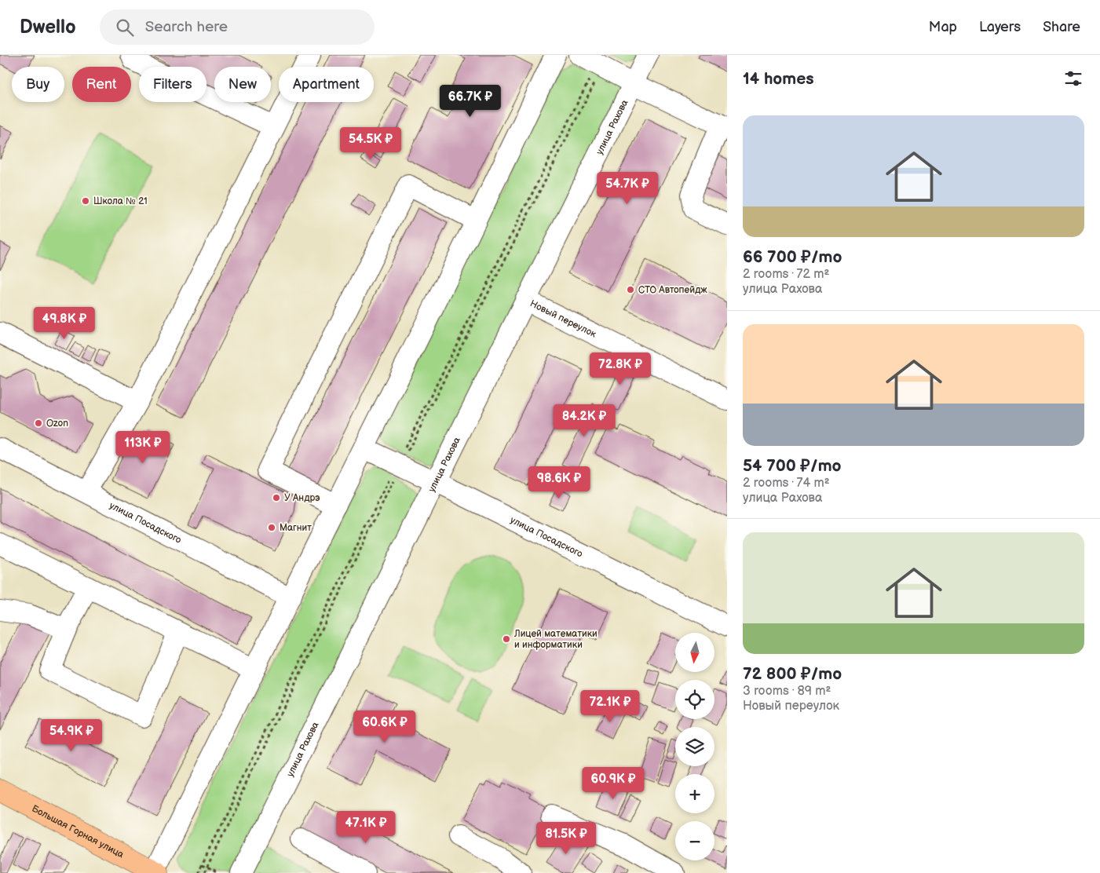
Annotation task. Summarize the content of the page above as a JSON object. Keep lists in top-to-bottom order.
{
  "streets": {
    "main road": ["Большая Горная улица"],
    "street": ["улица Рахова", "Новый переулок", "улица Посадского"]
  },
  "crossings": [
    ["улица Рахова", "Новый переулок"],
    ["улица Рахова", "улица Посадского"]
  ],
  "places": [
    "Школа № 21",
    "СТО Автопейдж",
    "Ozon",
    "У Андрэ",
    "Магнит",
    "Лицей математики и информатики"
  ],
  "north": "bottom",
  "page": {
    "header": "Dwello",
    "search": "Search here",
    "nav": ["Map", "Layers", "Share"],
    "heading": "14 homes",
    "chip": [
      "Buy",
      "Rent",
      "Filters",
      "New",
      "Apartment"
    ],
    "price": [
      "66.7K ₽",
      "54.5K ₽",
      "54.7K ₽",
      "49.8K ₽",
      "72.8K ₽",
      "84.2K ₽",
      "113K ₽",
      "98.6K ₽",
      "72.1K ₽",
      "60.6K ₽",
      "54.9K ₽",
      "60.9K ₽",
      "47.1K ₽",
      "81.5K ₽"
    ],
    "list": [
      {
        "name": "66 700 ₽/mo",
        "note": "2 rooms · 72 m² · улица Рахова"
      },
      {
        "name": "54 700 ₽/mo",
        "note": "2 rooms · 74 m² · улица Рахова"
      },
      {
        "name": "72 800 ₽/mo",
        "note": "3 rooms · 89 m² · Новый переулок"
      }
    ],
    "map_buttons": ["+", "−"]
  }
}
